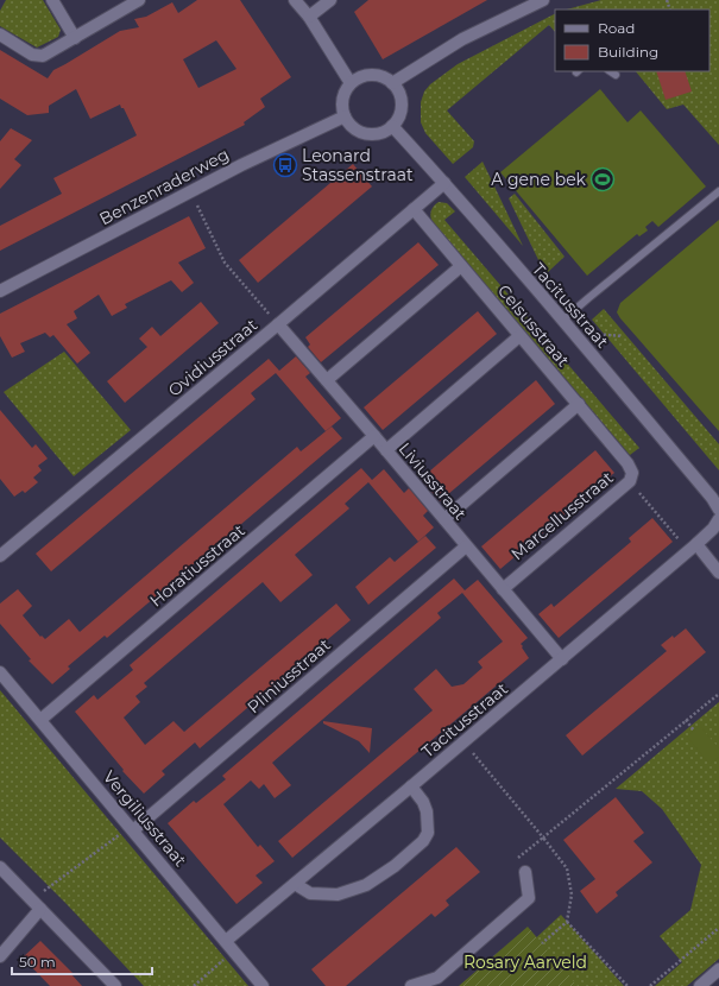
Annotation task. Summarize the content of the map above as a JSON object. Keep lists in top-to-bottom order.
{
  "streets": {
    "street": [
      "Benzenraderweg",
      "Tacitusstraat",
      "Celsusstraat",
      "Ovidiusstraat",
      "Liviusstraat",
      "Marcellusstraat",
      "Horatiusstraat",
      "Pliniusstraat",
      "Vergiliusstraat"
    ]
  },
  "crossings": [
    ["Benzenraderweg", "Tacitusstraat"],
    ["Tacitusstraat", "Ovidiusstraat"],
    ["Tacitusstraat", "Liviusstraat"],
    ["Tacitusstraat", "Vergiliusstraat"],
    ["Celsusstraat", "Ovidiusstraat"],
    ["Celsusstraat", "Marcellusstraat"],
    ["Ovidiusstraat", "Liviusstraat"],
    ["Liviusstraat", "Marcellusstraat"],
    ["Liviusstraat", "Horatiusstraat"],
    ["Liviusstraat", "Pliniusstraat"],
    ["Horatiusstraat", "Vergiliusstraat"],
    ["Pliniusstraat", "Vergiliusstraat"]
  ],
  "parks": ["Rosary Aarveld"],
  "places": {
    "bus stop": ["Leonard Stassenstraat"],
    "sports": ["A gene bek"]
  },
  "legend": ["Road", "Building"],
  "scale_bar": "50 m"
}
